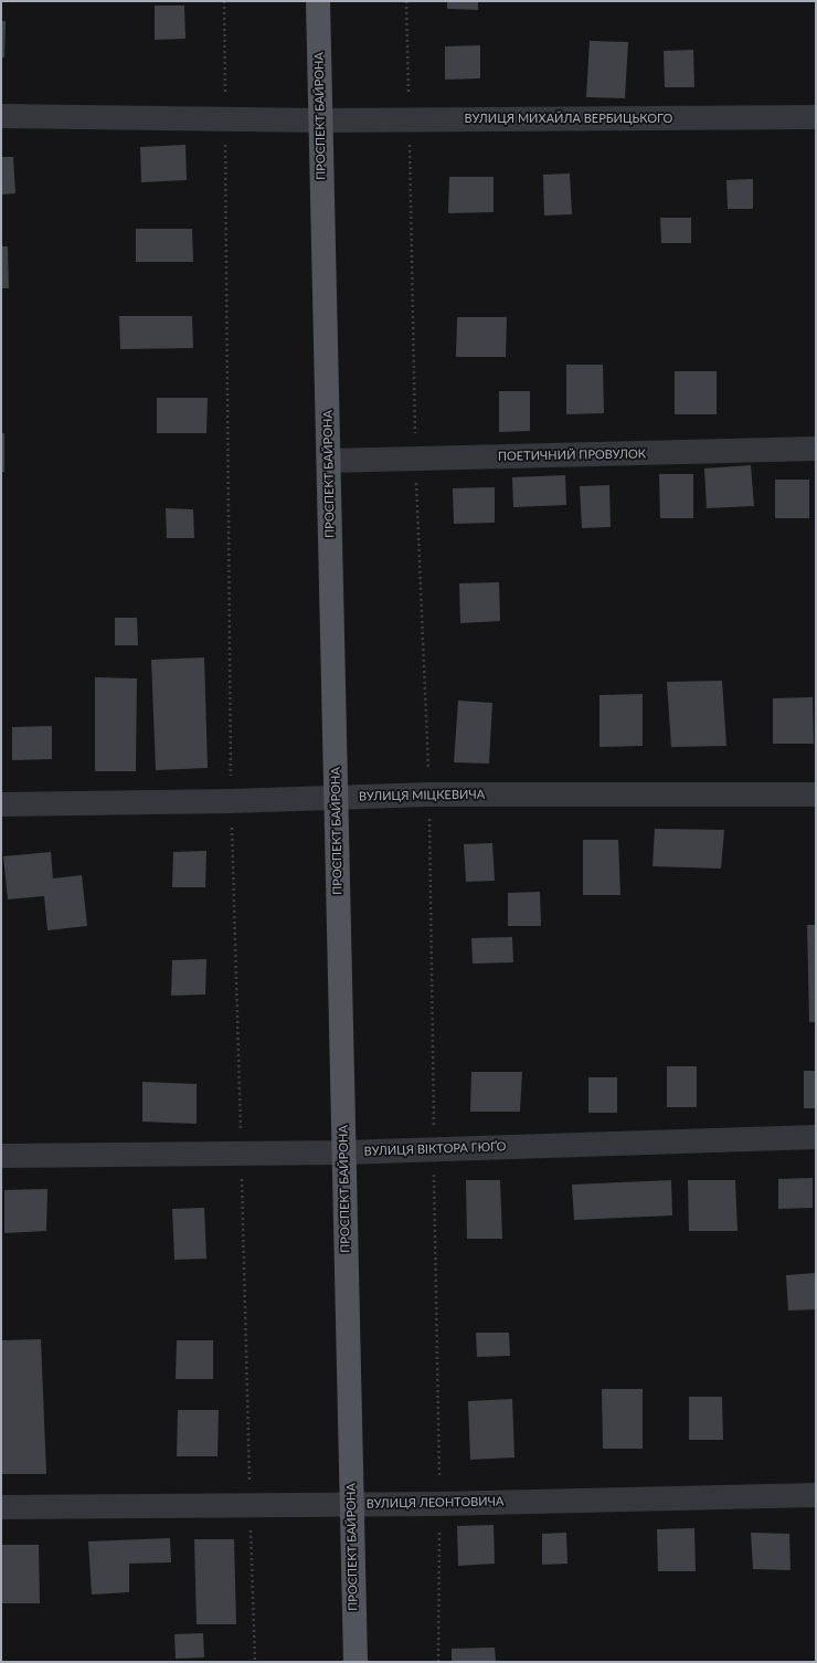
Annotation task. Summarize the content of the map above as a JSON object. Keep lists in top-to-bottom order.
{
  "streets": {
    "main road": ["ПРОСПЕКТ БАЙРОНА"],
    "street": [
      "ВУЛИЦЯ МИХАЙЛА ВЕРБИЦЬКОГО",
      "ПОЕТИЧНИЙ ПРОВУЛОК",
      "ВУЛИЦЯ МІЦКЕВИЧА",
      "ВУЛИЦЯ ВІКТОРА ГЮҐО",
      "ВУЛИЦЯ ЛЕОНТОВИЧА"
    ]
  },
  "crossings": [
    ["ПРОСПЕКТ БАЙРОНА", "ВУЛИЦЯ МИХАЙЛА ВЕРБИЦЬКОГО"],
    ["ПРОСПЕКТ БАЙРОНА", "ПОЕТИЧНИЙ ПРОВУЛОК"],
    ["ПРОСПЕКТ БАЙРОНА", "ВУЛИЦЯ МІЦКЕВИЧА"],
    ["ПРОСПЕКТ БАЙРОНА", "ВУЛИЦЯ ВІКТОРА ГЮҐО"],
    ["ПРОСПЕКТ БАЙРОНА", "ВУЛИЦЯ ЛЕОНТОВИЧА"]
  ]
}
